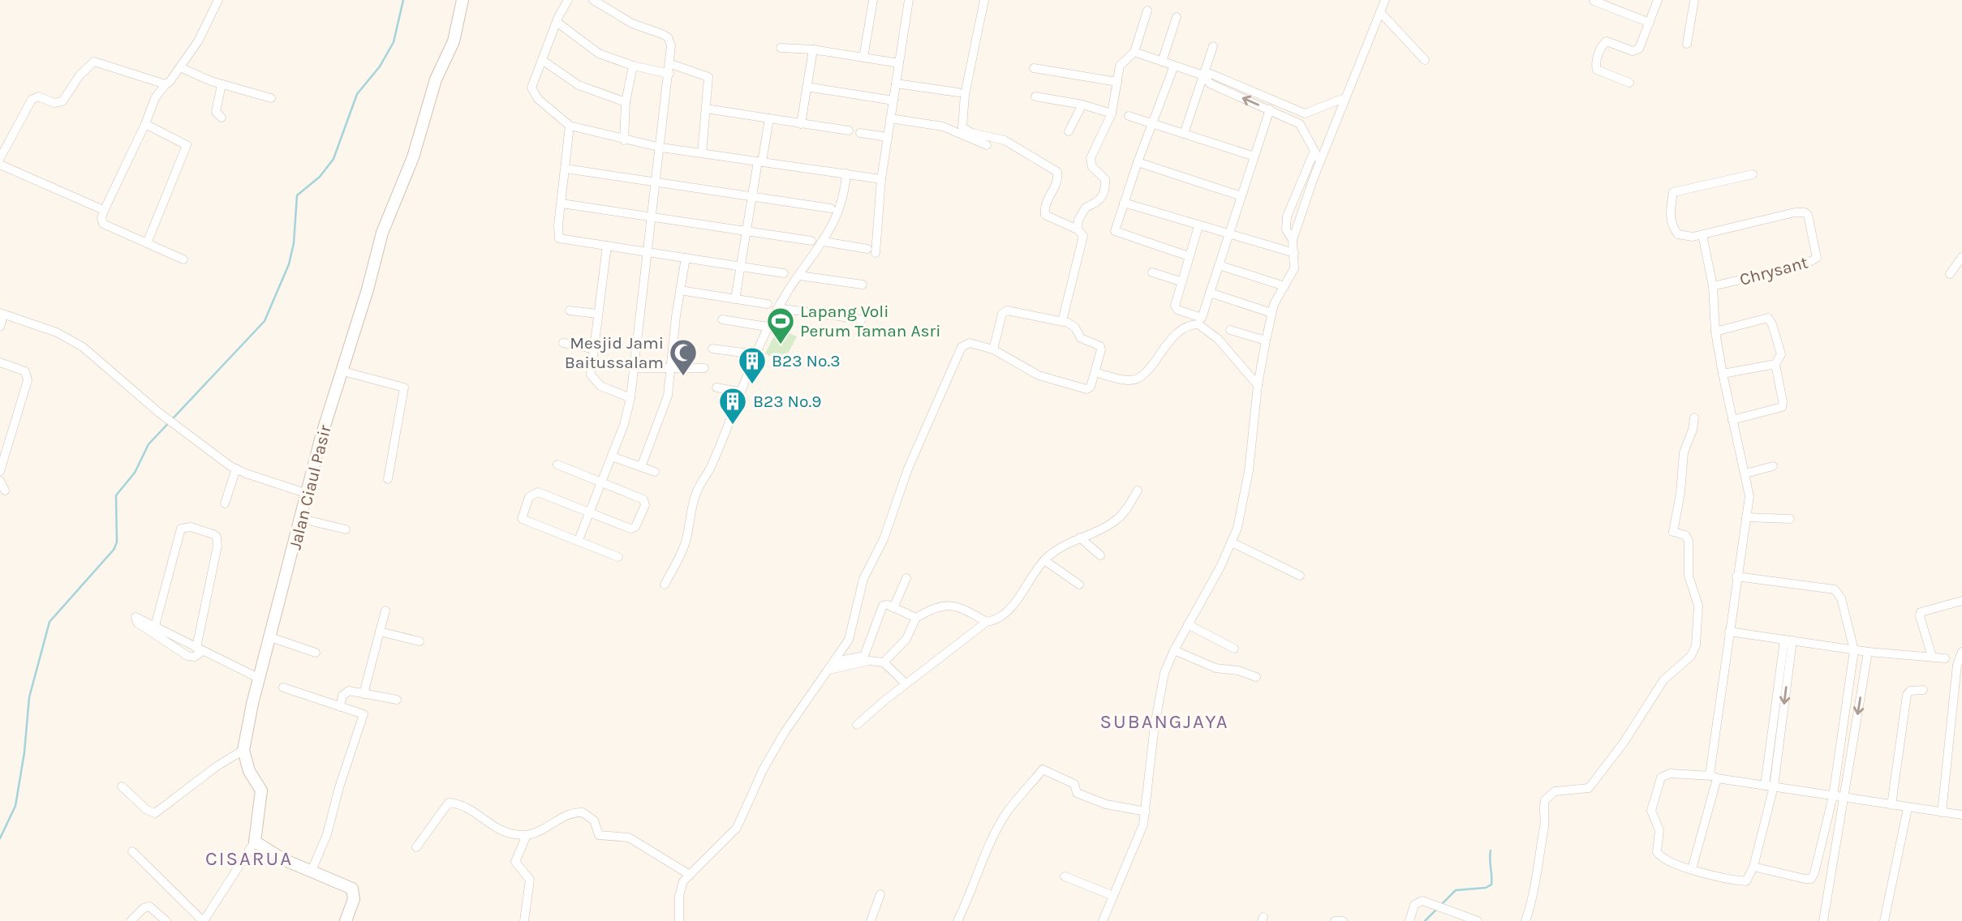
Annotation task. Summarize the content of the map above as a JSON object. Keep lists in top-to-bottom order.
{
  "streets": {
    "street": ["Chrysant", "Jalan Ciaul Pasir"]
  },
  "districts": ["SUBANGJAYA", "CISARUA"],
  "places": {
    "sports": ["Lapang Voli Perum Taman Asri"],
    "mosque": ["Mesjid Jami Baitussalam"],
    "building": ["B23 No.3", "B23 No.9"]
  }
}
